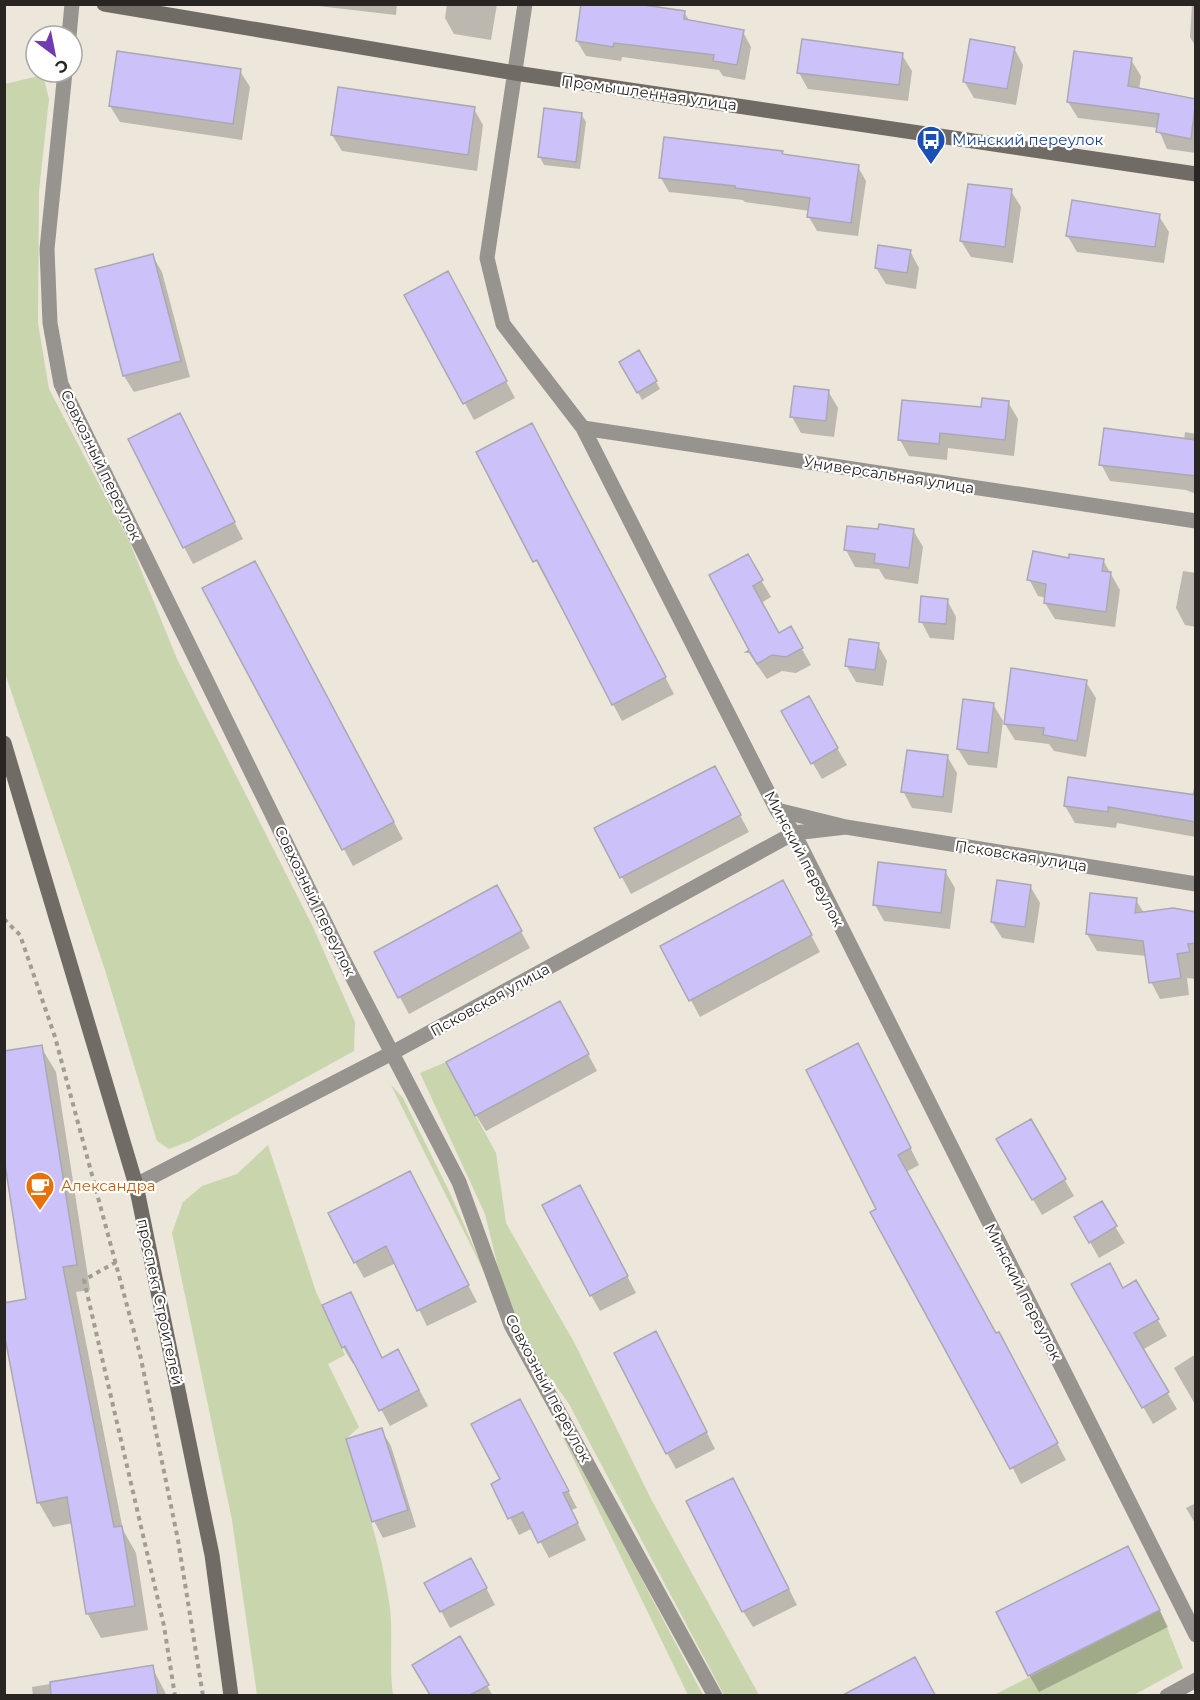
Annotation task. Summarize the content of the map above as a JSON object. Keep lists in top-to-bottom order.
{
  "streets": {
    "main road": ["Промышленная улица", "проспект Строителей"],
    "street": [
      "Совхозный переулок",
      "Универсальная улица",
      "Псковская улица",
      "Минский переулок"
    ]
  },
  "crossings": [
    ["Промышленная улица", "Минский переулок"],
    ["Совхозный переулок", "Псковская улица"],
    ["Универсальная улица", "Минский переулок"],
    ["Псковская улица", "Минский переулок"],
    ["Псковская улица", "проспект Строителей"]
  ],
  "places": {
    "bus stop": ["Минский переулок"],
    "cafe": ["Александра"]
  },
  "north": "bottom right"
}
